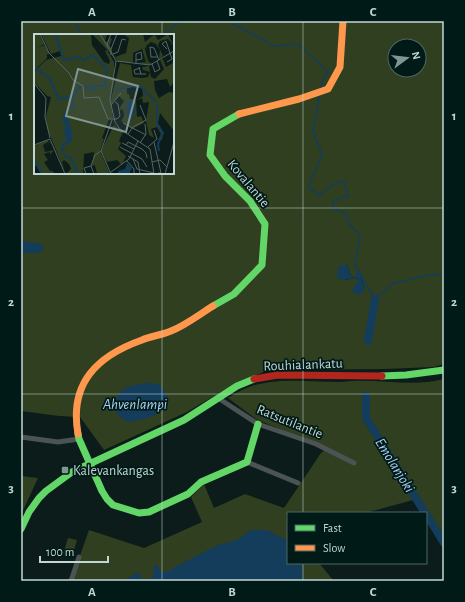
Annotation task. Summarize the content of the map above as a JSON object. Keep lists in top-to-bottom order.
{
  "streets": {
    "street": ["Kovalantie", "Rouhialankatu", "Ratsutilantie"]
  },
  "crossings": [
    ["Kovalantie", "Rouhialankatu"],
    ["Rouhialankatu", "Ratsutilantie"]
  ],
  "water": ["Ahvenlampi", "Emolanjoki"],
  "places": {
    "transit": ["Kalevankangas"]
  },
  "legend": ["Fast", "Slow"],
  "scale_bar": "100 m",
  "north": "right",
  "grid": {
    "columns": ["A", "B", "C"],
    "rows": ["1", "2", "3"]
  }
}
